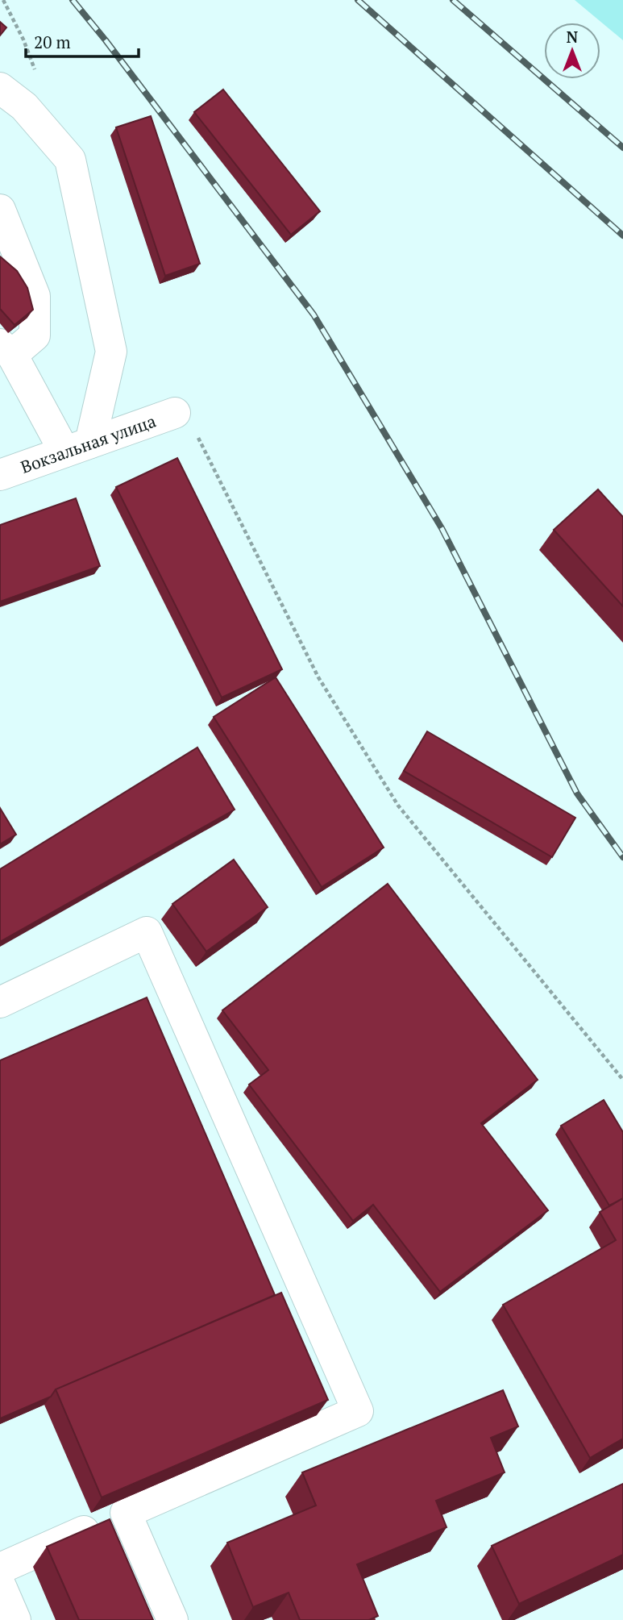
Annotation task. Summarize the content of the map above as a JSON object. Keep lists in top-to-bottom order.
{
  "streets": {
    "street": ["Вокзальная улица"]
  },
  "scale_bar": "20 m",
  "north": "top"
}
